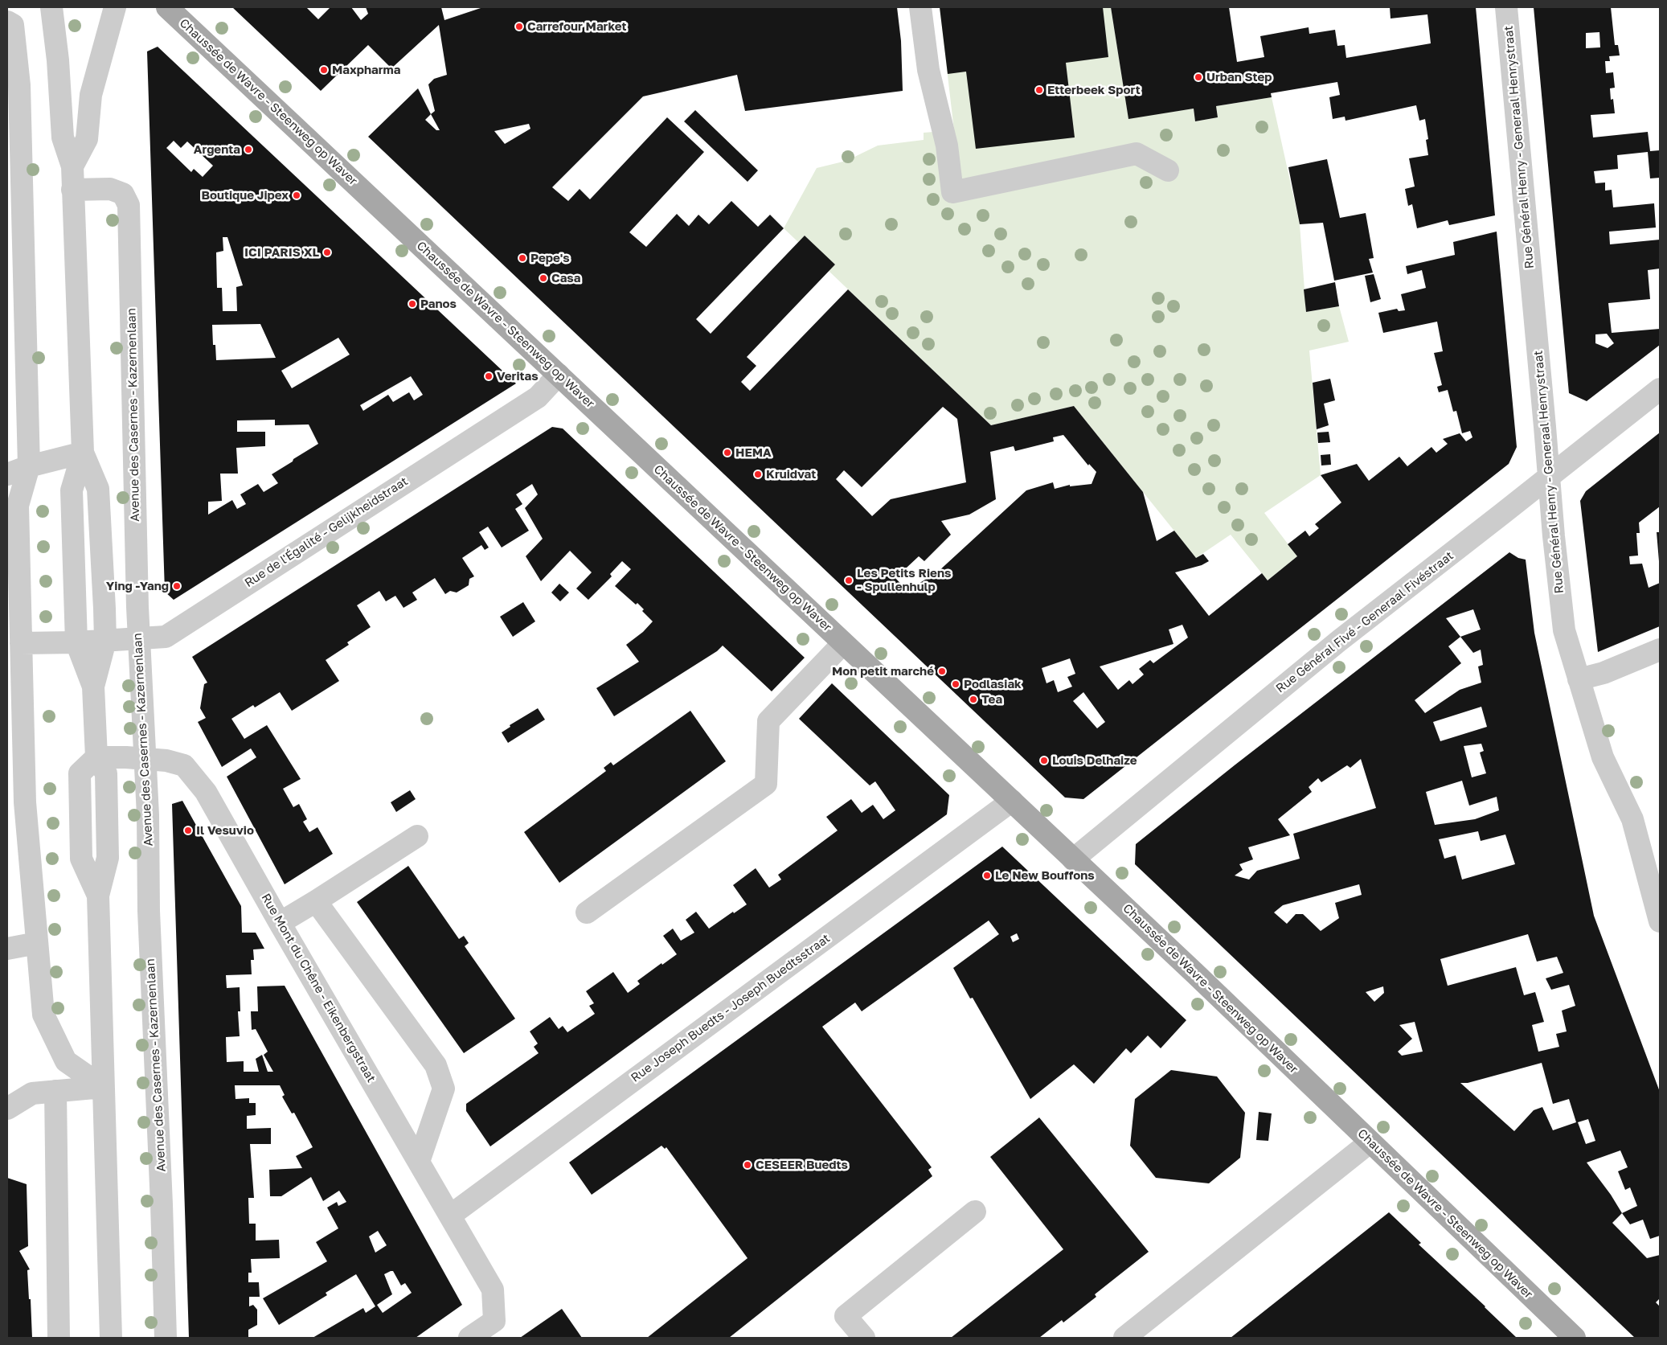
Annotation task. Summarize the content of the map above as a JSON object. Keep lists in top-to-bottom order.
{
  "streets": {
    "main road": ["Chaussée de Wavre - Steenweg op Waver"],
    "street": [
      "Rue Général Henry - Generaal Henrystraat",
      "Avenue des Casernes - Kazernenlaan",
      "Rue de l'Égalité - Gelijkheidstraat",
      "Rue Général Fivé - Generaal Fivéstraat",
      "Rue Mont du Chêne - Eikenbergstraat",
      "Rue Joseph Buedts - Joseph Buedtsstraat"
    ]
  },
  "crossings": [
    ["Chaussée de Wavre - Steenweg op Waver", "Rue de l'Égalité - Gelijkheidstraat"],
    ["Chaussée de Wavre - Steenweg op Waver", "Rue Général Fivé - Generaal Fivéstraat"],
    ["Chaussée de Wavre - Steenweg op Waver", "Rue Joseph Buedts - Joseph Buedtsstraat"],
    ["Rue Général Henry - Generaal Henrystraat", "Rue Général Fivé - Generaal Fivéstraat"],
    ["Avenue des Casernes - Kazernenlaan", "Rue de l'Égalité - Gelijkheidstraat"],
    ["Avenue des Casernes - Kazernenlaan", "Rue Mont du Chêne - Eikenbergstraat"],
    ["Rue Mont du Chêne - Eikenbergstraat", "Rue Joseph Buedts - Joseph Buedtsstraat"]
  ],
  "places": [
    "Carrefour Market",
    "Maxpharma",
    "Urban Step",
    "Etterbeek Sport",
    "Argenta",
    "Boutique Jipex",
    "ICI PARIS XL",
    "Pepe's",
    "Casa",
    "Panos",
    "Veritas",
    "HEMA",
    "Kruidvat",
    "Les Petits Riens - Spullenhulp",
    "Ying -Yang",
    "Mon petit marché",
    "Podlasiak",
    "Tea",
    "Louis Delhaize",
    "Il Vesuvio",
    "Le New Bouffons",
    "CESEER Buedts"
  ]
}
